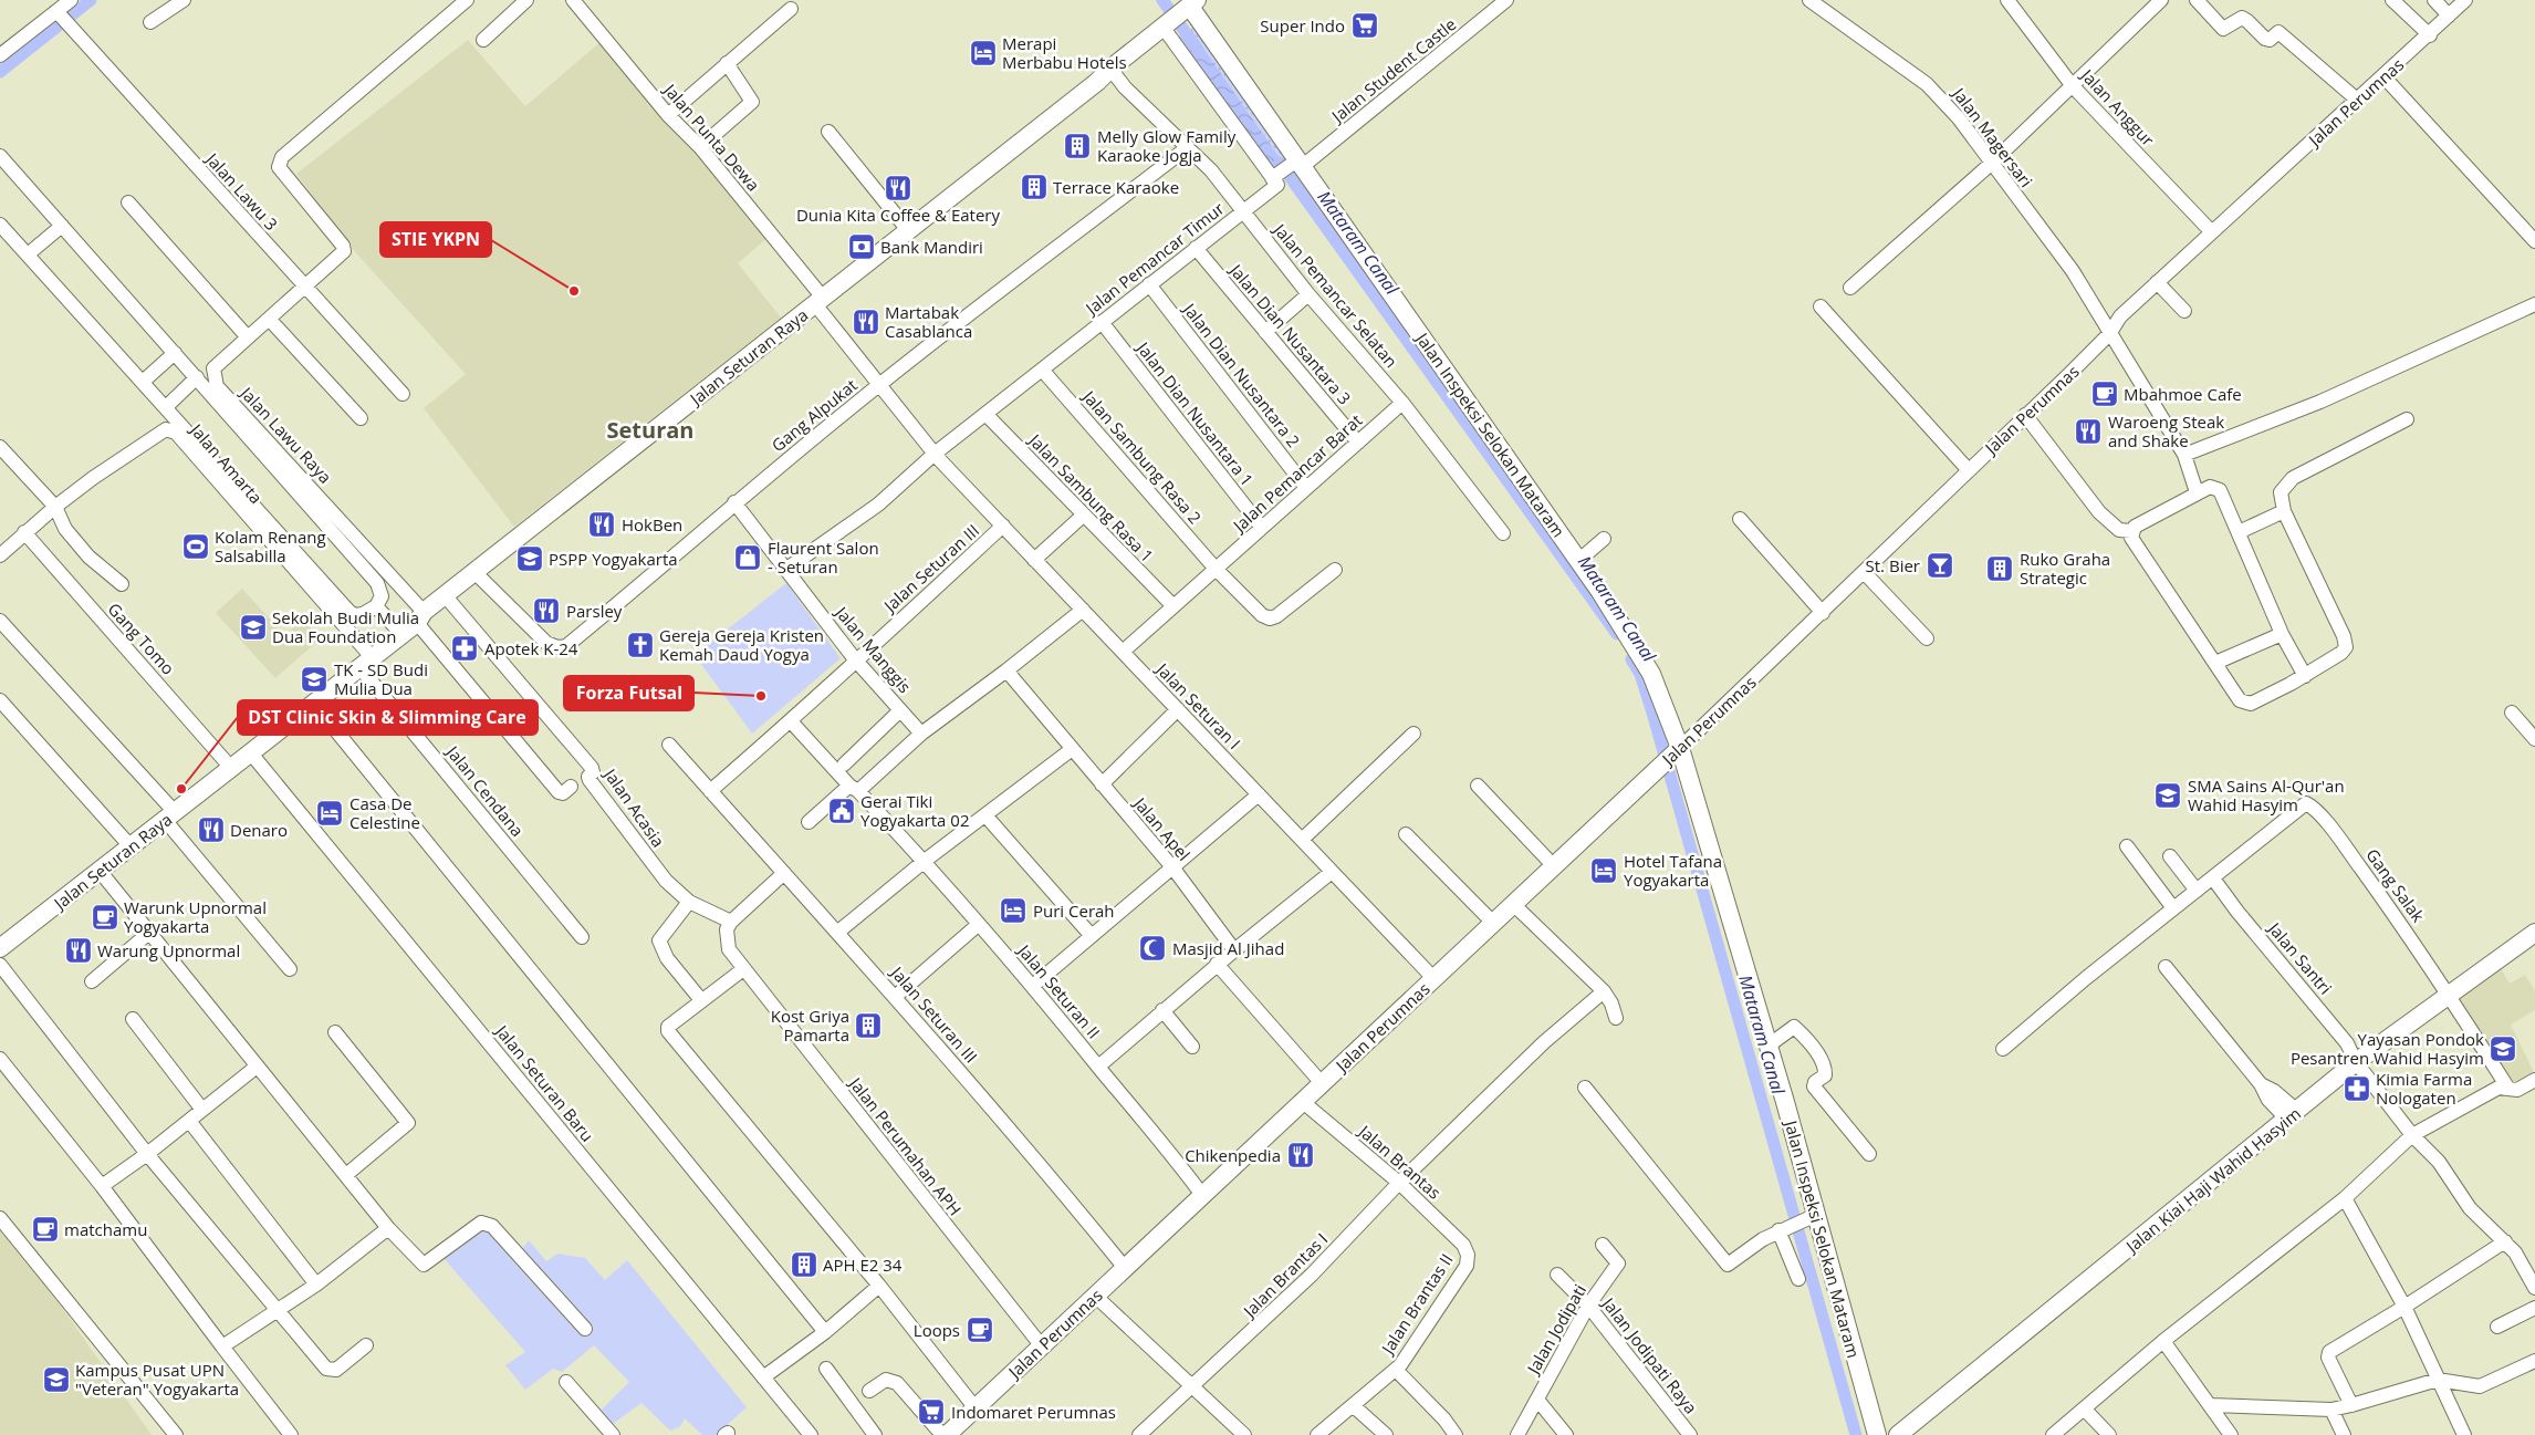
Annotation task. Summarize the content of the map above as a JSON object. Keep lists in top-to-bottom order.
{
  "streets": {
    "main road": [
      "Jalan Perumnas",
      "Jalan Seturan Raya",
      "Jalan Inspeksi Selokan Mataram",
      "Jalan Kiai Haji Wahid Hasyim"
    ],
    "street": [
      "Jalan Student Castle",
      "Jalan Anggur",
      "Jalan Punta Dewa",
      "Jalan Magersari",
      "Jalan Lawu 3",
      "Jalan Pemancar Timur",
      "Jalan Pemancar Selatan",
      "Jalan Dian Nusantara 3",
      "Jalan Dian Nusantara 2",
      "Jalan Dian Nusantara 1",
      "Gang Alpukat",
      "Jalan Lawu Raya",
      "Jalan Sambung Rasa 2",
      "Jalan Amarta",
      "Jalan Pemancar Barat",
      "Jalan Sambung Rasa 1",
      "Jalan Seturan III",
      "Gang Tomo",
      "Jalan Manggis",
      "Jalan Seturan I",
      "Jalan Cendana",
      "Jalan Acasia",
      "Jalan Apel",
      "Gang Salak",
      "Jalan Santri",
      "Jalan Seturan II",
      "Jalan Seturan Baru",
      "Jalan Perumahan APH",
      "Jalan Brantas",
      "Jalan Brantas I",
      "Jalan Brantas II",
      "Jalan Jodipati",
      "Jalan Jodipati Raya"
    ]
  },
  "crossings": [
    ["Jalan Student Castle", "Jalan Inspeksi Selokan Mataram"],
    ["Jalan Perumnas", "Jalan Anggur"],
    ["Jalan Perumnas", "Jalan Magersari"],
    ["Jalan Perumnas", "Jalan Inspeksi Selokan Mataram"],
    ["Jalan Perumnas", "Jalan Seturan III"],
    ["Jalan Perumnas", "Jalan Seturan I"],
    ["Jalan Perumnas", "Jalan Seturan II"],
    ["Jalan Perumnas", "Jalan Perumahan APH"],
    ["Jalan Perumnas", "Jalan Brantas"],
    ["Jalan Punta Dewa", "Jalan Seturan Raya"],
    ["Jalan Lawu 3", "Jalan Lawu Raya"],
    ["Jalan Pemancar Timur", "Jalan Pemancar Selatan"],
    ["Jalan Pemancar Timur", "Jalan Dian Nusantara 3"],
    ["Jalan Pemancar Timur", "Jalan Seturan Raya"],
    ["Jalan Pemancar Timur", "Jalan Dian Nusantara 2"],
    ["Jalan Pemancar Timur", "Jalan Dian Nusantara 1"],
    ["Jalan Pemancar Timur", "Gang Alpukat"],
    ["Jalan Pemancar Timur", "Jalan Sambung Rasa 2"],
    ["Jalan Pemancar Timur", "Jalan Sambung Rasa 1"],
    ["Jalan Pemancar Timur", "Jalan Manggis"],
    ["Jalan Pemancar Timur", "Jalan Seturan I"],
    ["Jalan Pemancar Selatan", "Jalan Pemancar Barat"],
    ["Jalan Dian Nusantara 3", "Jalan Pemancar Barat"],
    ["Jalan Seturan Raya", "Gang Alpukat"],
    ["Jalan Seturan Raya", "Jalan Lawu Raya"],
    ["Jalan Seturan Raya", "Jalan Inspeksi Selokan Mataram"],
    ["Jalan Seturan Raya", "Jalan Amarta"],
    ["Jalan Seturan Raya", "Gang Tomo"],
    ["Jalan Seturan Raya", "Jalan Cendana"],
    ["Jalan Seturan Raya", "Jalan Acasia"],
    ["Jalan Seturan Raya", "Jalan Seturan Baru"],
    ["Jalan Dian Nusantara 2", "Jalan Pemancar Barat"],
    ["Jalan Dian Nusantara 1", "Jalan Pemancar Barat"],
    ["Gang Alpukat", "Jalan Manggis"],
    ["Jalan Sambung Rasa 2", "Jalan Pemancar Barat"],
    ["Jalan Amarta", "Gang Tomo"],
    ["Jalan Amarta", "Jalan Cendana"],
    ["Jalan Pemancar Barat", "Jalan Sambung Rasa 1"],
    ["Jalan Pemancar Barat", "Jalan Seturan I"],
    ["Jalan Seturan III", "Jalan Manggis"],
    ["Jalan Seturan III", "Jalan Seturan I"],
    ["Jalan Seturan III", "Jalan Seturan II"],
    ["Jalan Acasia", "Jalan Perumahan APH"],
    ["Gang Salak", "Jalan Santri"],
    ["Gang Salak", "Jalan Kiai Haji Wahid Hasyim"],
    ["Jalan Santri", "Jalan Kiai Haji Wahid Hasyim"],
    ["Jalan Brantas", "Jalan Brantas I"],
    ["Jalan Brantas", "Jalan Brantas II"],
    ["Jalan Jodipati", "Jalan Jodipati Raya"]
  ],
  "districts": ["Seturan"],
  "water": ["Mataram Canal"],
  "places": {
    "supermarket": ["Super Indo", "Indomaret Perumnas"],
    "hotel": [
      "Merapi Merbabu Hotels",
      "Casa De Celestine",
      "Hotel Tafana Yogyakarta",
      "Puri Cerah"
    ],
    "building": [
      "Melly Glow Family Karaoke Jogja",
      "Terrace Karaoke",
      "Ruko Graha Strategic",
      "Kost Griya Pamarta",
      "APH E2 34"
    ],
    "restaurant": [
      "Dunia Kita Coffee & Eatery",
      "Martabak Casablanca",
      "Waroeng Steak and Shake",
      "HokBen",
      "Parsley",
      "Denaro",
      "Warung Upnormal",
      "Chikenpedia"
    ],
    "bank": ["Bank Mandiri"],
    "other": ["STIE YKPN", "Forza Futsal", "DST Clinic Skin & Slimming Care"],
    "cafe": [
      "Mbahmoe Cafe",
      "Warunk Upnormal Yogyakarta",
      "matchamu",
      "Loops"
    ],
    "sports": ["Kolam Renang Salsabilla"],
    "shop": ["Flaurent Salon - Seturan"],
    "school or university": [
      "PSPP Yogyakarta",
      "Sekolah Budi Mulia Dua Foundation",
      "TK - SD Budi Mulia Dua",
      "SMA Sains Al-Qur'an Wahid Hasyim",
      "Yayasan Pondok Pesantren Wahid Hasyim",
      "Kampus Pusat UPN \"Veteran\" Yogyakarta"
    ],
    "bar": ["St. Bier"],
    "church": ["Gereja Gereja Kristen Kemah Daud Yogya"],
    "pharmacy": ["Apotek K-24", "Kimia Farma Nologaten"],
    "public building": ["Gerai Tiki Yogyakarta 02"],
    "mosque": ["Masjid Al Jihad"]
  }
}
